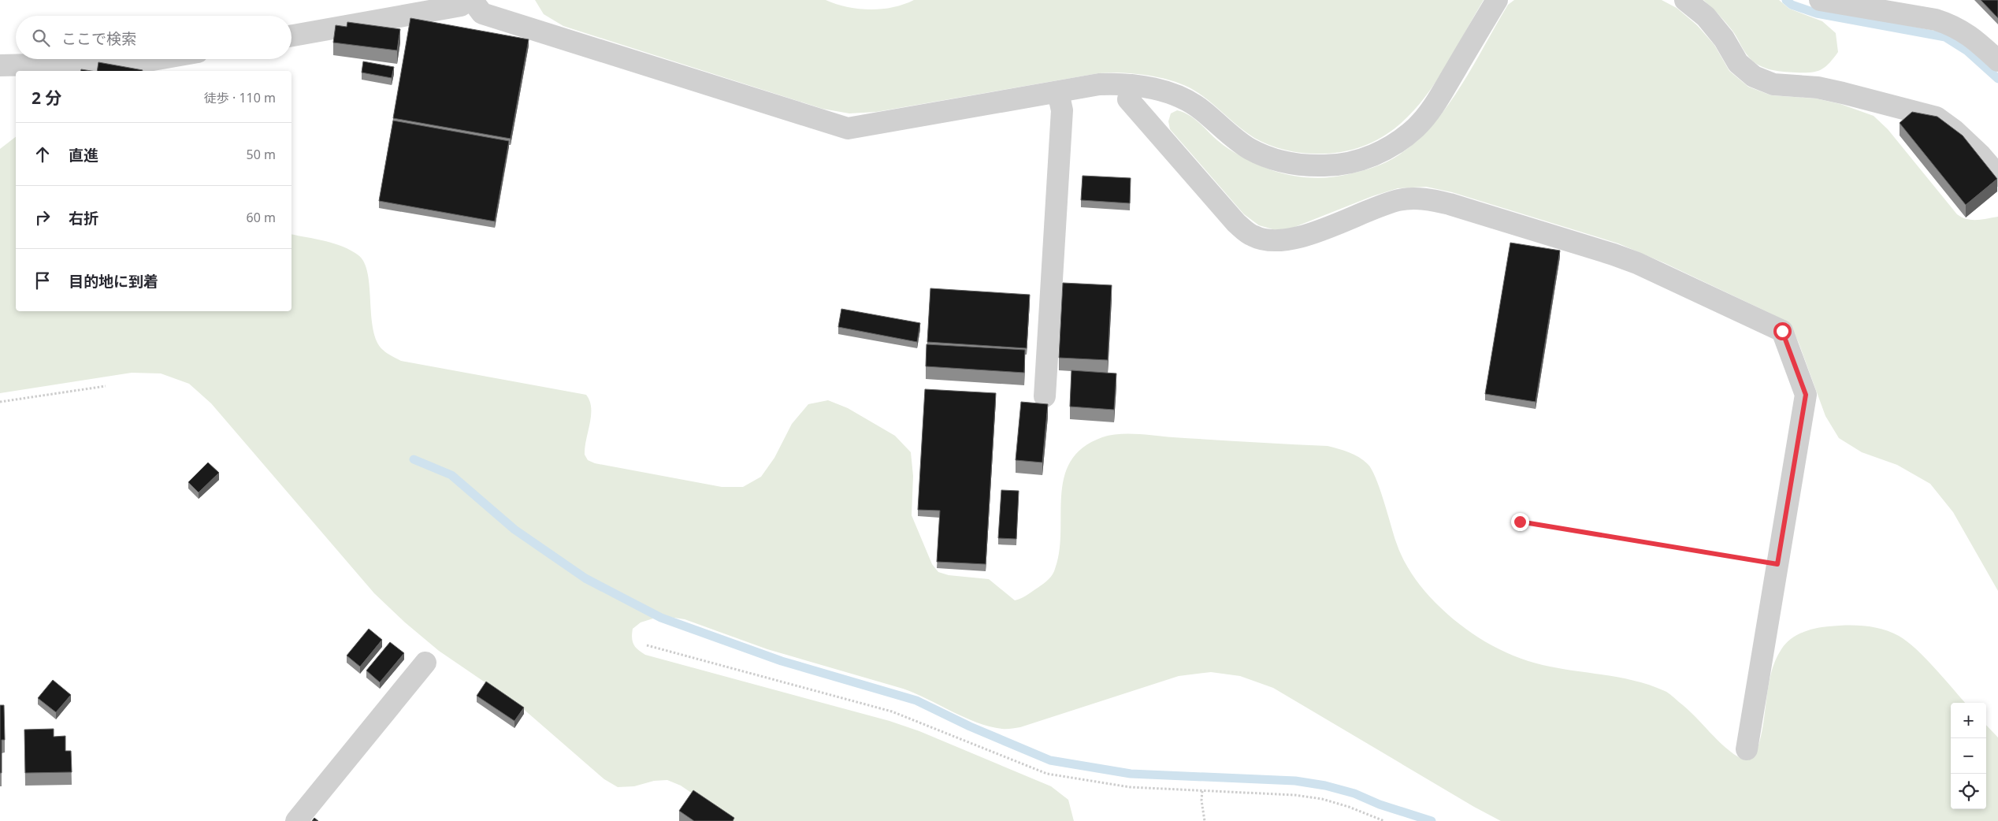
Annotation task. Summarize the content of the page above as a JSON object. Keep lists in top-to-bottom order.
{
  "page": {
    "search": "ここで検索",
    "heading": ["2 分", "徒歩 · 110 m"],
    "list": [
      ["直進", "50 m"],
      ["右折", "60 m"],
      "目的地に到着"
    ],
    "map_buttons": ["+", "−"]
  }
}
